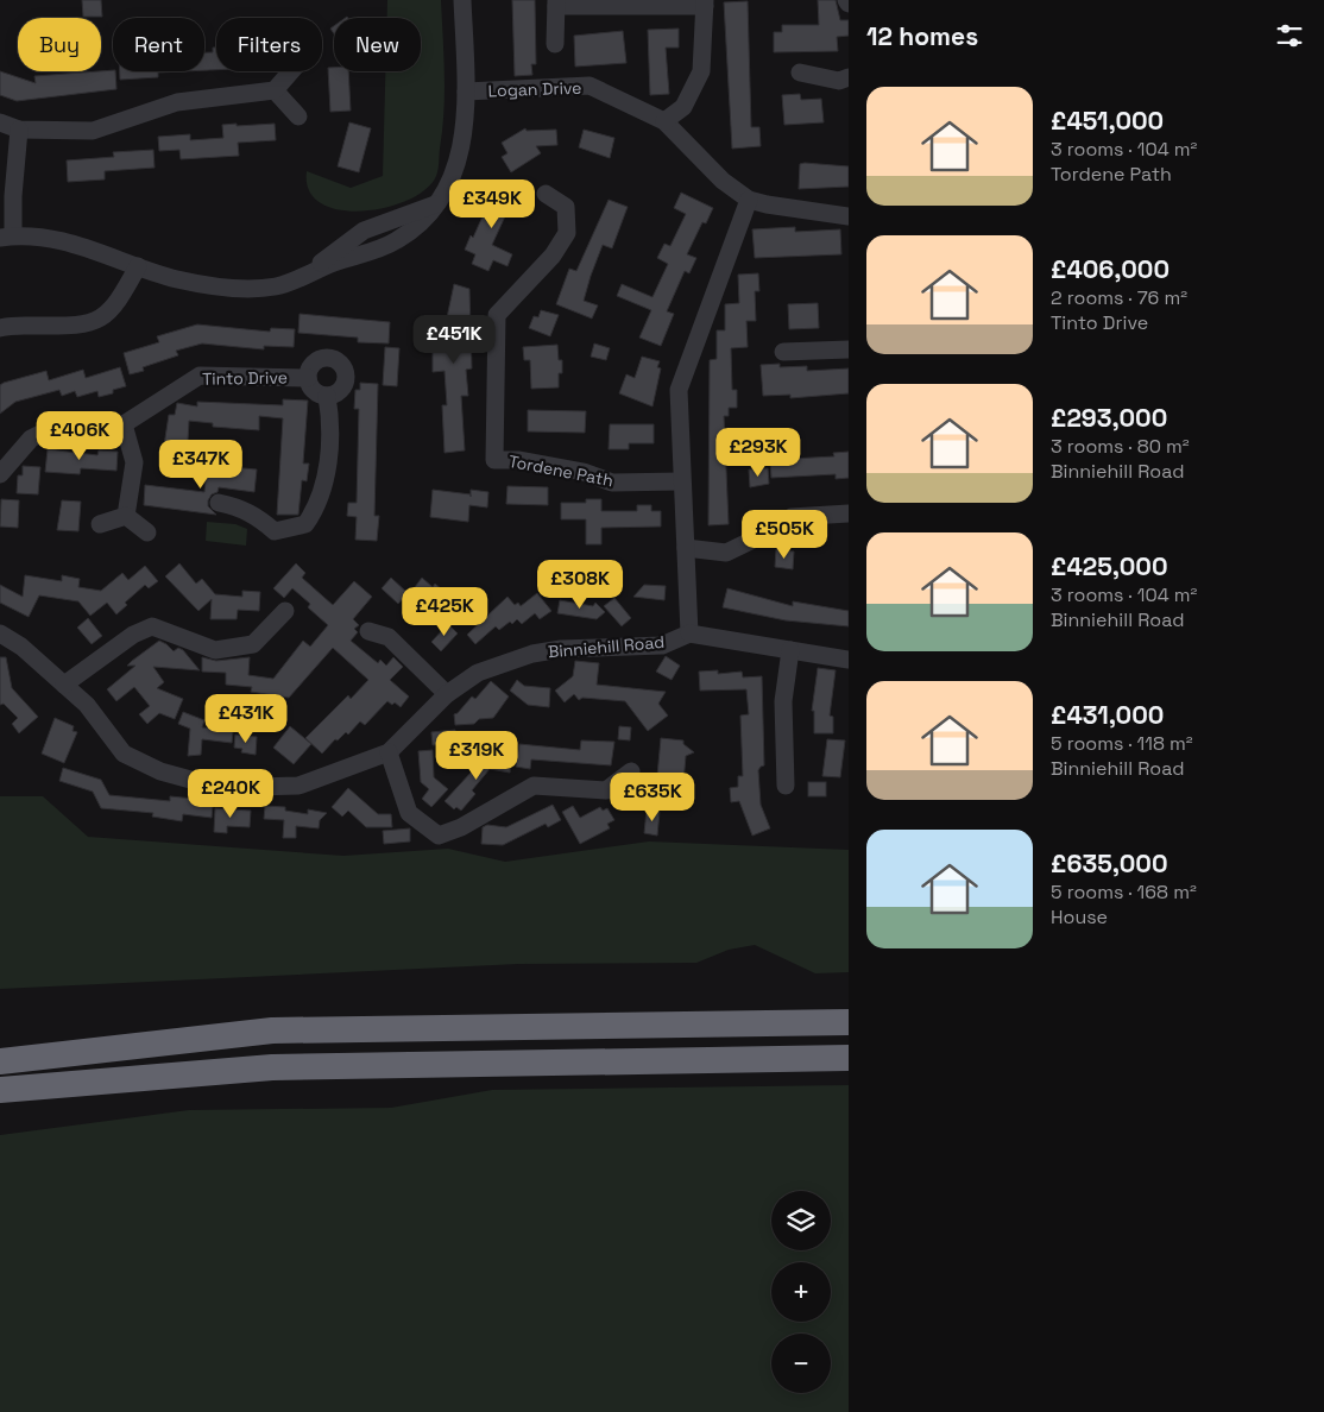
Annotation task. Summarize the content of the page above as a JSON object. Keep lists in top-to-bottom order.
{
  "streets": {
    "street": [
      "Logan Drive",
      "Tinto Drive",
      "Tordene Path",
      "Binniehill Road"
    ]
  },
  "page": {
    "heading": "12 homes",
    "chip": [
      "Buy",
      "Rent",
      "Filters",
      "New"
    ],
    "list": [
      {
        "name": "£451,000",
        "note": "3 rooms · 104 m² · Tordene Path"
      },
      {
        "name": "£406,000",
        "note": "2 rooms · 76 m² · Tinto Drive"
      },
      {
        "name": "£293,000",
        "note": "3 rooms · 80 m² · Binniehill Road"
      },
      {
        "name": "£425,000",
        "note": "3 rooms · 104 m² · Binniehill Road"
      },
      {
        "name": "£431,000",
        "note": "5 rooms · 118 m² · Binniehill Road"
      },
      {
        "name": "£635,000",
        "note": "5 rooms · 168 m² · House"
      }
    ],
    "price": [
      "£349K",
      "£451K",
      "£406K",
      "£293K",
      "£347K",
      "£505K",
      "£308K",
      "£425K",
      "£431K",
      "£319K",
      "£240K",
      "£635K"
    ],
    "map_buttons": ["+", "−"]
  }
}
